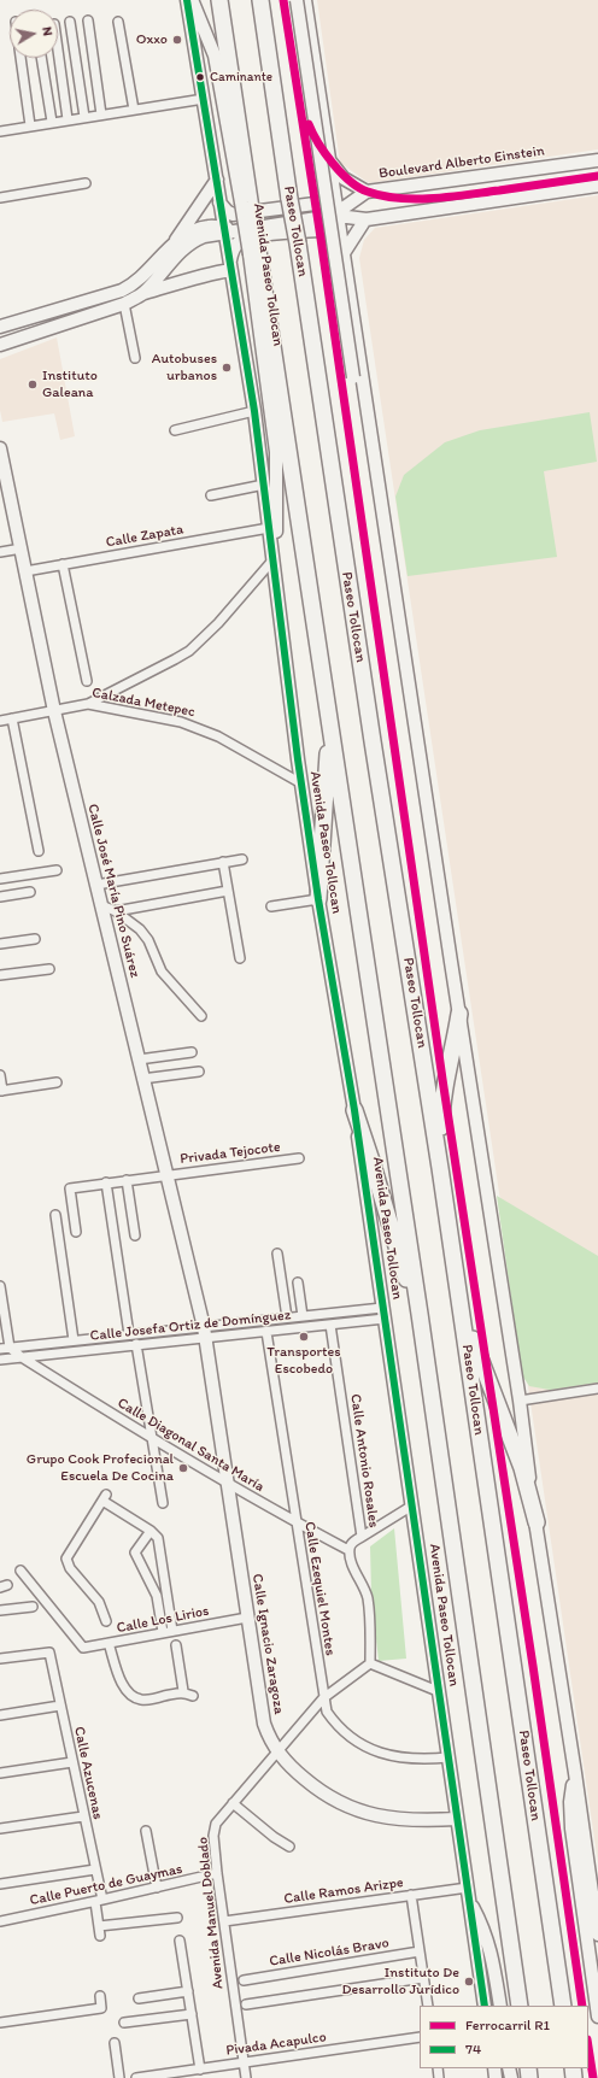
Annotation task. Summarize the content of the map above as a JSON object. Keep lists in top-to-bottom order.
{
  "streets": {
    "highway": ["Paseo Tollocan"],
    "main road": [
      "Boulevard Alberto Einstein",
      "Avenida Paseo Tollocan",
      "Calle José María Pino Suárez",
      "Calle Ignacio Zaragoza"
    ],
    "street": [
      "Calle Zapata",
      "Calzada Metepec",
      "Privada Tejocote",
      "Calle Josefa Ortiz de Domínguez",
      "Calle Diagonal Santa María",
      "Calle Antonio Rosales",
      "Calle Ezequiel Montes",
      "Calle Los Lirios",
      "Calle Azucenas",
      "Calle Puerto de Guaymas",
      "Calle Ramos Arizpe",
      "Avenida Manuel Doblado",
      "Calle Nicolás Bravo",
      "Pivada Acapulco"
    ]
  },
  "crossings": [
    ["Avenida Paseo Tollocan", "Calle Zapata"],
    ["Avenida Paseo Tollocan", "Calzada Metepec"],
    ["Avenida Paseo Tollocan", "Calle Josefa Ortiz de Domínguez"],
    ["Avenida Paseo Tollocan", "Calle Ezequiel Montes"],
    ["Avenida Paseo Tollocan", "Calle Ignacio Zaragoza"],
    ["Avenida Paseo Tollocan", "Calle Ramos Arizpe"],
    ["Calle Zapata", "Calle José María Pino Suárez"],
    ["Calzada Metepec", "Calle José María Pino Suárez"],
    ["Calle José María Pino Suárez", "Privada Tejocote"],
    ["Calle José María Pino Suárez", "Calle Josefa Ortiz de Domínguez"],
    ["Calle José María Pino Suárez", "Calle Ignacio Zaragoza"],
    ["Calle Josefa Ortiz de Domínguez", "Calle Diagonal Santa María"],
    ["Calle Josefa Ortiz de Domínguez", "Calle Antonio Rosales"],
    ["Calle Josefa Ortiz de Domínguez", "Calle Ezequiel Montes"],
    ["Calle Josefa Ortiz de Domínguez", "Calle Ignacio Zaragoza"],
    ["Calle Diagonal Santa María", "Calle Antonio Rosales"],
    ["Calle Diagonal Santa María", "Calle Ezequiel Montes"],
    ["Calle Diagonal Santa María", "Calle Ignacio Zaragoza"],
    ["Calle Ezequiel Montes", "Avenida Manuel Doblado"],
    ["Calle Los Lirios", "Calle Ignacio Zaragoza"],
    ["Calle Ignacio Zaragoza", "Avenida Manuel Doblado"],
    ["Calle Azucenas", "Calle Puerto de Guaymas"],
    ["Calle Puerto de Guaymas", "Avenida Manuel Doblado"],
    ["Calle Ramos Arizpe", "Avenida Manuel Doblado"],
    ["Avenida Manuel Doblado", "Pivada Acapulco"]
  ],
  "places": [
    "Oxxo",
    "Caminante",
    "Autobuses urbanos",
    "Instituto Galeana",
    "Transportes Escobedo",
    "Grupo Cook Profecional Escuela De Cocina",
    "Instituto De Desarrollo Jurídico"
  ],
  "lines": ["rail line R1", "transit line 74"],
  "legend": ["Ferrocarril R1", "74"],
  "north": "right"
}
